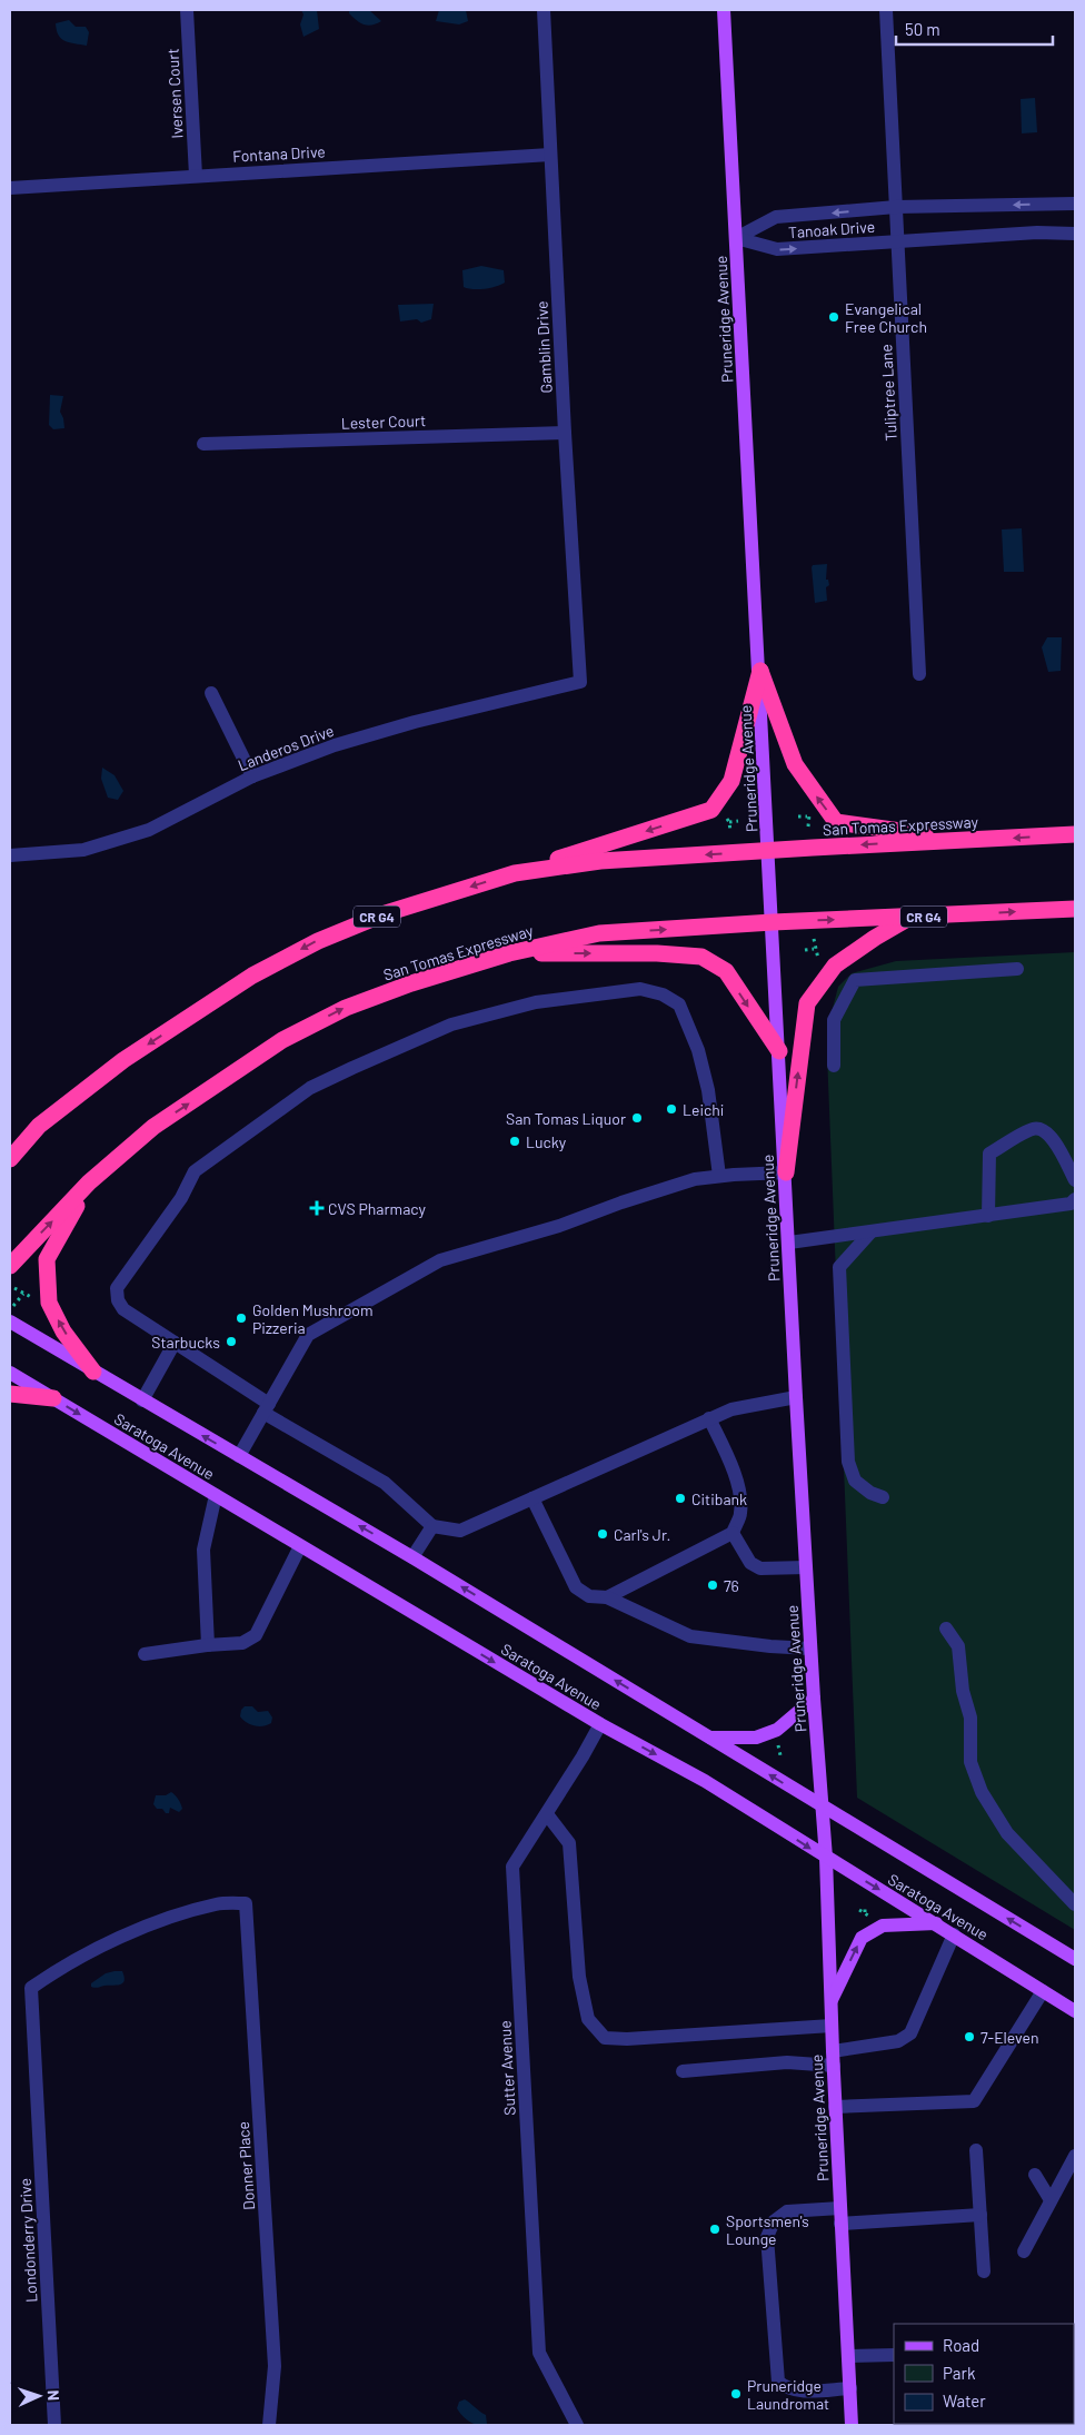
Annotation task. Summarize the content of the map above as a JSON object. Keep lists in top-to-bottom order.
{
  "streets": {
    "highway": ["San Tomas Expressway", "CR G4"],
    "main road": ["Pruneridge Avenue", "Saratoga Avenue"],
    "street": [
      "Iversen Court",
      "Fontana Drive",
      "Tanoak Drive",
      "Gamblin Drive",
      "Tuliptree Lane",
      "Lester Court",
      "Landeros Drive",
      "Sutter Avenue",
      "Donner Place",
      "Londonderry Drive"
    ]
  },
  "crossings": [
    ["Iversen Court", "Fontana Drive"],
    ["Fontana Drive", "Gamblin Drive"],
    ["Tanoak Drive", "Pruneridge Avenue"],
    ["Tanoak Drive", "Tuliptree Lane"],
    ["Pruneridge Avenue", "San Tomas Expressway"],
    ["Pruneridge Avenue", "Saratoga Avenue"],
    ["Gamblin Drive", "Lester Court"],
    ["Gamblin Drive", "Landeros Drive"],
    ["Saratoga Avenue", "Sutter Avenue"],
    ["Donner Place", "Londonderry Drive"]
  ],
  "places": {
    "other": [
      "Evangelical Free Church",
      "Leichi",
      "San Tomas Liquor",
      "Lucky",
      "Golden Mushroom Pizzeria",
      "Starbucks",
      "Citibank",
      "Carl's Jr.",
      "76",
      "7-Eleven",
      "Sportsmen's Lounge",
      "Pruneridge Laundromat"
    ],
    "health": ["CVS Pharmacy"]
  },
  "legend": ["Road", "Park", "Water"],
  "scale_bar": "50 m",
  "north": "right"
}
